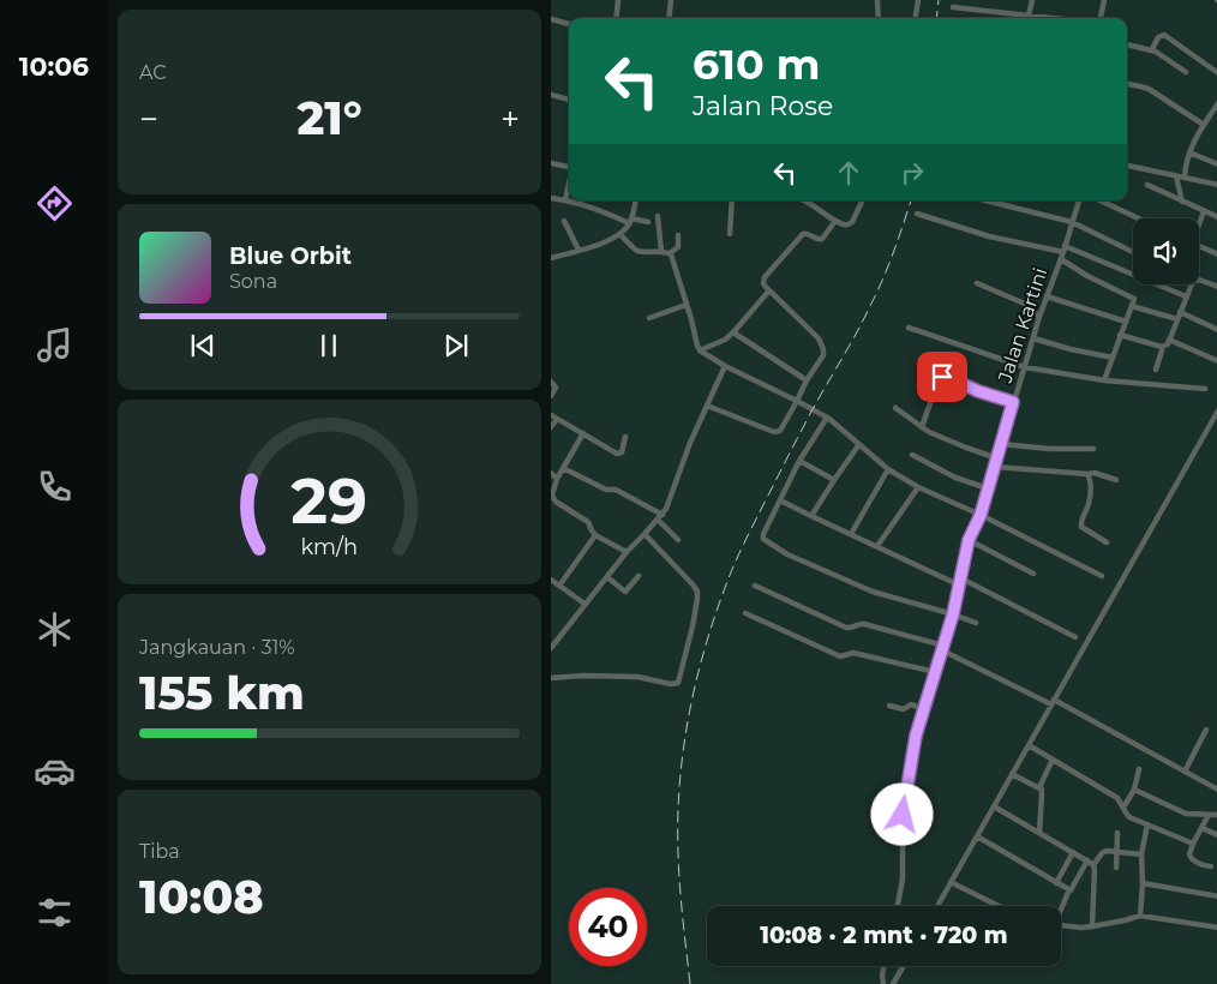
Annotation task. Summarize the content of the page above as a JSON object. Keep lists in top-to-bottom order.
{
  "streets": {
    "street": ["Jalan Kartini"]
  },
  "page": {
    "tabs": "10:06",
    "tile": [
      "AC",
      ["Jangkauan · 31%", "155 km"],
      ["Tiba", "10:08"]
    ],
    "turn": ["610 m", "Jalan Rose"],
    "heat": ["−", "21°", "+"],
    "song": ["Blue Orbit", "Sona"],
    "limit": "40",
    "trip": "10:08 · 2 mnt · 720 m",
    "gauge": ["29", "km/h"]
  }
}
